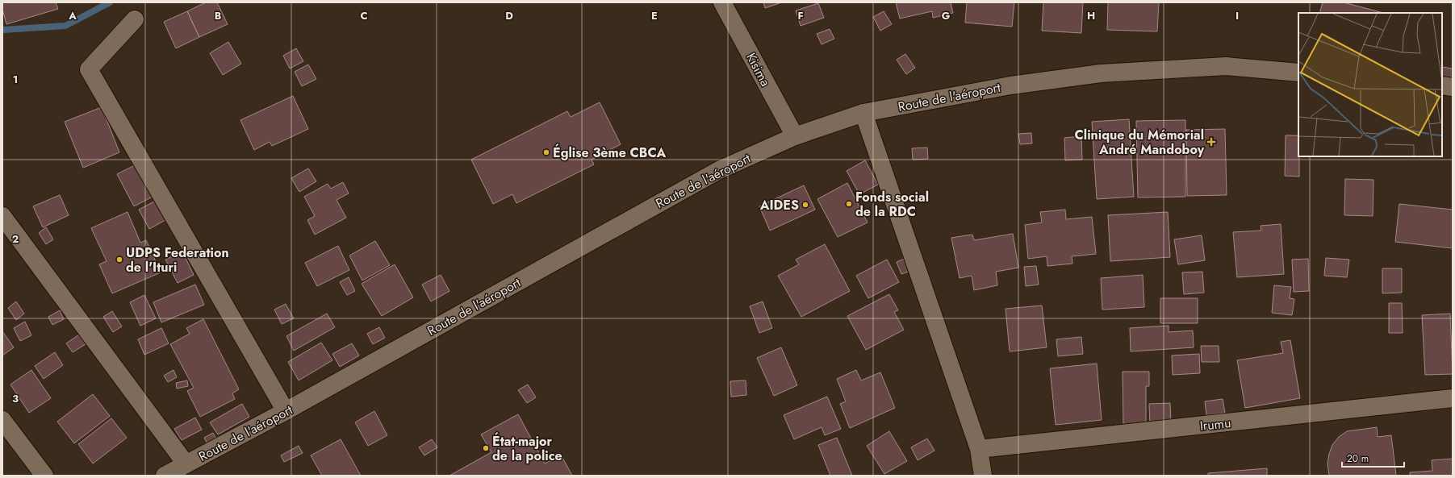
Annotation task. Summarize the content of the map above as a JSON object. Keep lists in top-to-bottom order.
{
  "streets": {
    "street": ["Kisima", "Route de l'aéroport", "Irumu"]
  },
  "crossings": [
    ["Kisima", "Route de l'aéroport"]
  ],
  "places": {
    "health": ["Clinique du Mémorial André Mandoboy"],
    "other": [
      "Église 3ème CBCA",
      "Fonds social de la RDC",
      "AIDES",
      "UDPS Federation de l'Ituri",
      "État-major de la police"
    ]
  },
  "scale_bar": "20 m",
  "grid": {
    "columns": [
      "A",
      "B",
      "C",
      "D",
      "E",
      "F",
      "G",
      "H",
      "I"
    ],
    "rows": ["1", "2", "3"]
  }
}
